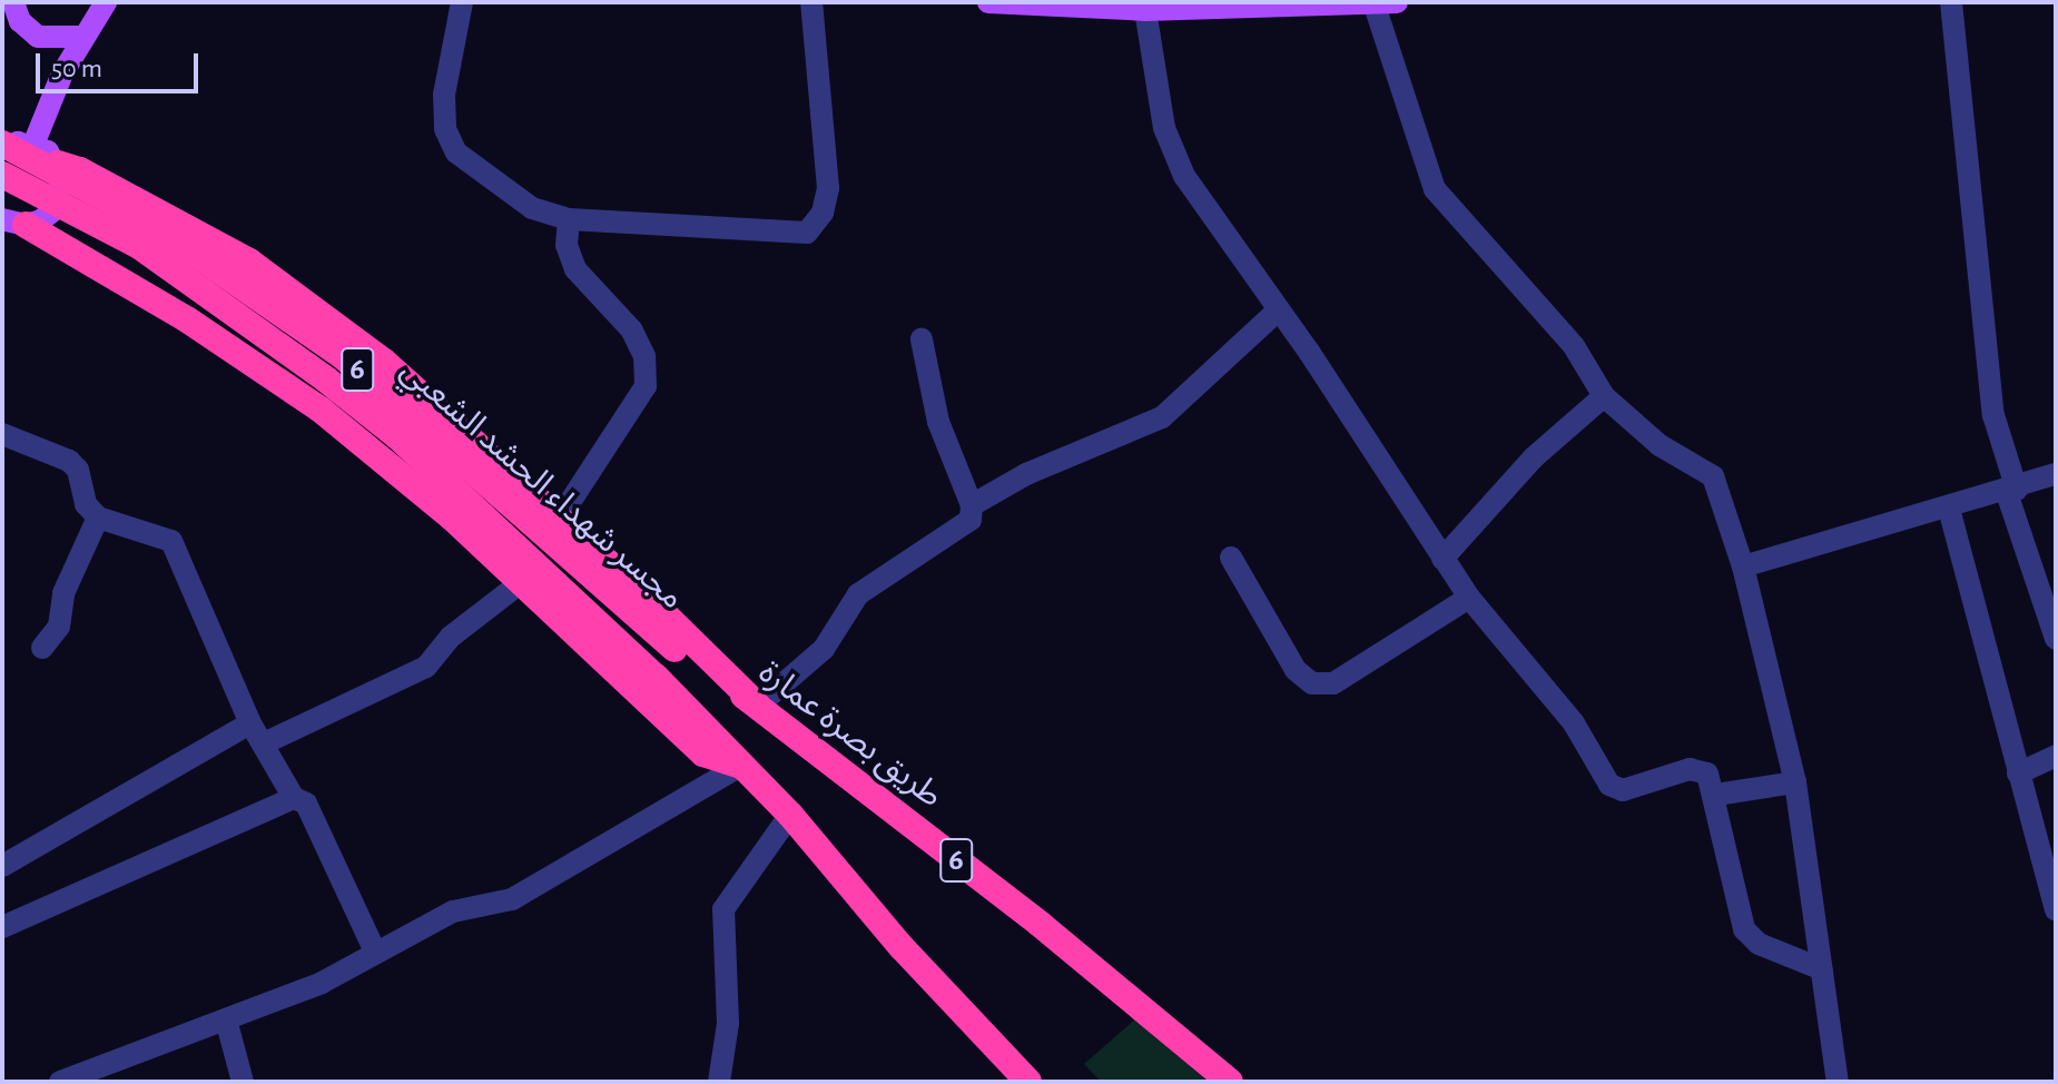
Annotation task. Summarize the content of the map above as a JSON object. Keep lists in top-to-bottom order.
{
  "streets": {
    "highway": ["6", "مجسر شهداء الحشد الشعبي", "طريق بصرة عمارة"]
  },
  "crossings": [
    ["مجسر شهداء الحشد الشعبي", "طريق بصرة عمارة"]
  ],
  "scale_bar": "50 m"
}
